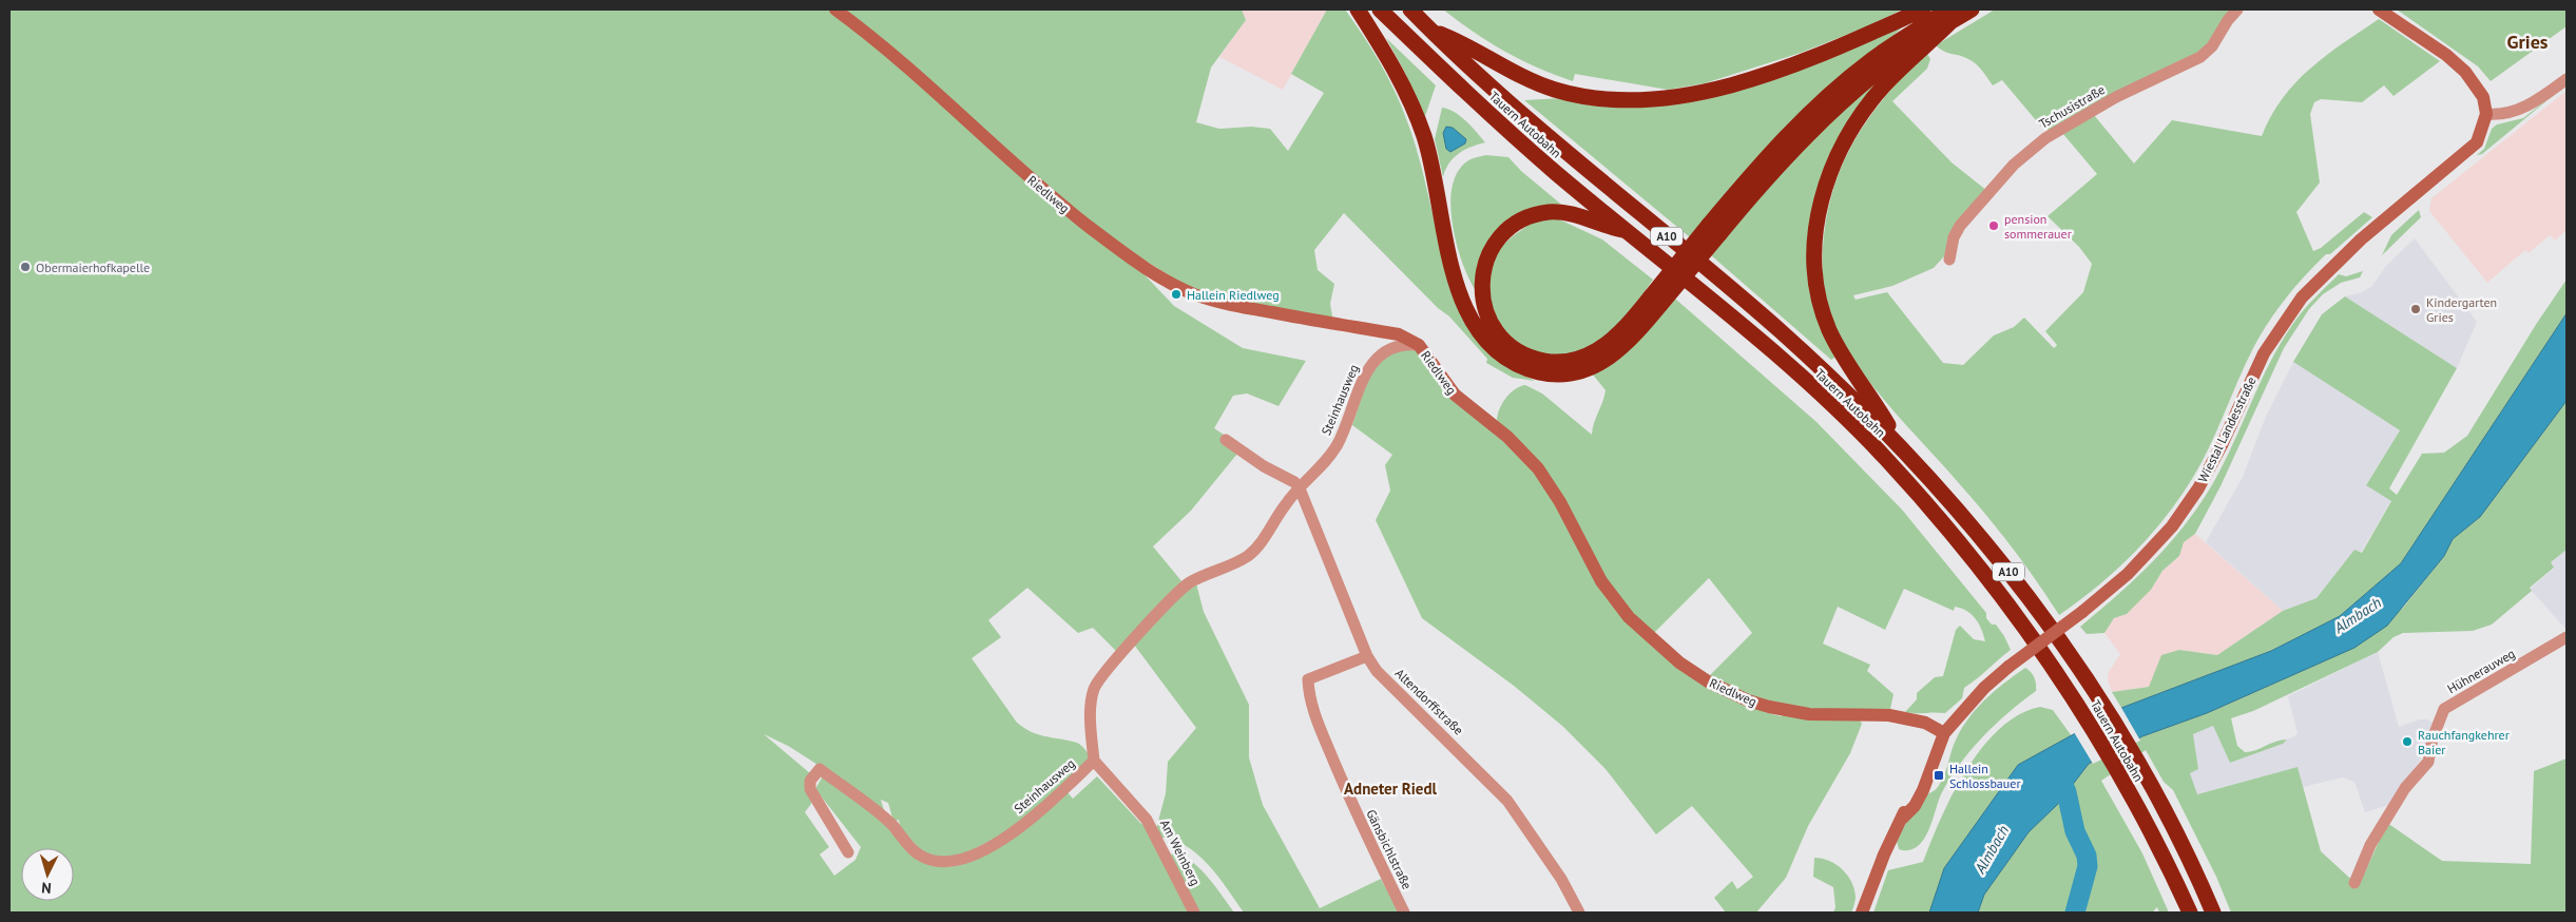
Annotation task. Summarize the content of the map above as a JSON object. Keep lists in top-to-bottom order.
{
  "streets": {
    "highway": ["Tauern Autobahn", "A10"],
    "street": [
      "Tschusistraße",
      "Riedlweg",
      "Steinhausweg",
      "Wiestal Landesstraße",
      "Hühnerauweg",
      "Altendorffstraße",
      "Gänsbichlstraße",
      "Am Weinberg"
    ]
  },
  "crossings": [
    ["Riedlweg", "Steinhausweg"],
    ["Riedlweg", "Wiestal Landesstraße"],
    ["Steinhausweg", "Altendorffstraße"],
    ["Steinhausweg", "Am Weinberg"],
    ["Altendorffstraße", "Gänsbichlstraße"]
  ],
  "districts": ["Gries", "Adneter Riedl"],
  "water": ["Almbach"],
  "places": {
    "other": [
      "pension sommerauer",
      "Obermaierhofkapelle",
      "Hallein Riedlweg",
      "Kindergarten Gries",
      "Rauchfangkehrer Baier"
    ],
    "transit": ["Hallein Schlossbauer"]
  },
  "north": "bottom"
}
